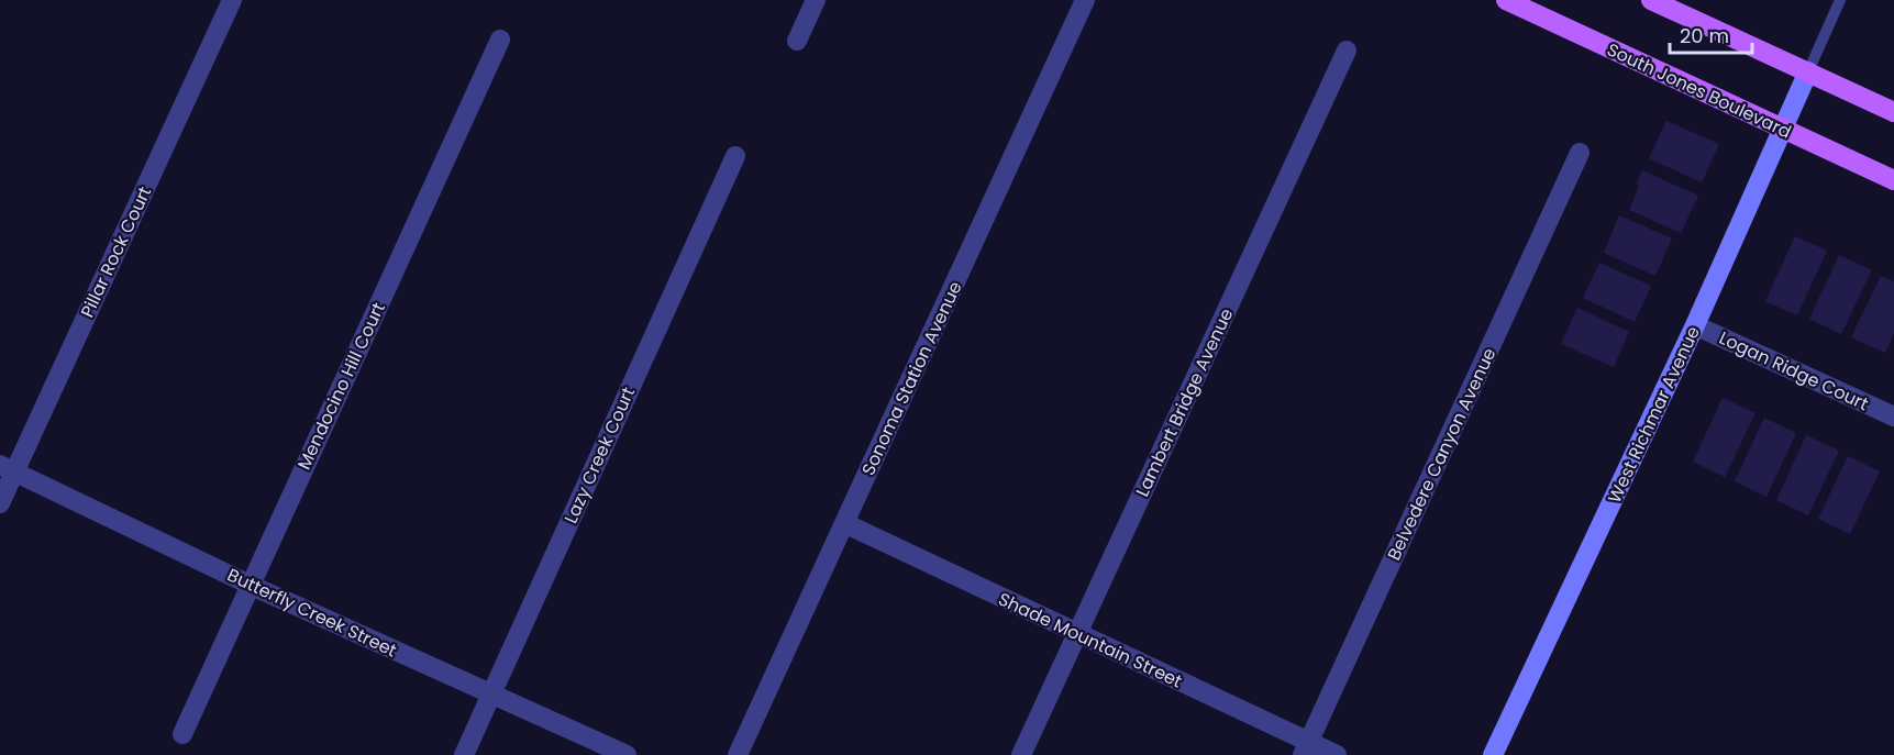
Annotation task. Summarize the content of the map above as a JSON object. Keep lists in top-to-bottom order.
{
  "streets": {
    "main road": ["South Jones Boulevard"],
    "street": [
      "Pillar Rock Court",
      "Logan Ridge Court",
      "Sonoma Station Avenue",
      "Mendocino Hill Court",
      "Lambert Bridge Avenue",
      "West Richmar Avenue",
      "Belvedere Canyon Avenue",
      "Lazy Creek Court",
      "Butterfly Creek Street",
      "Shade Mountain Street"
    ]
  },
  "crossings": [
    ["South Jones Boulevard", "West Richmar Avenue"],
    ["Pillar Rock Court", "Butterfly Creek Street"],
    ["Logan Ridge Court", "West Richmar Avenue"],
    ["Sonoma Station Avenue", "Shade Mountain Street"],
    ["Mendocino Hill Court", "Butterfly Creek Street"],
    ["Lambert Bridge Avenue", "Shade Mountain Street"],
    ["Belvedere Canyon Avenue", "Shade Mountain Street"],
    ["Lazy Creek Court", "Butterfly Creek Street"]
  ],
  "scale_bar": "20 m"
}
